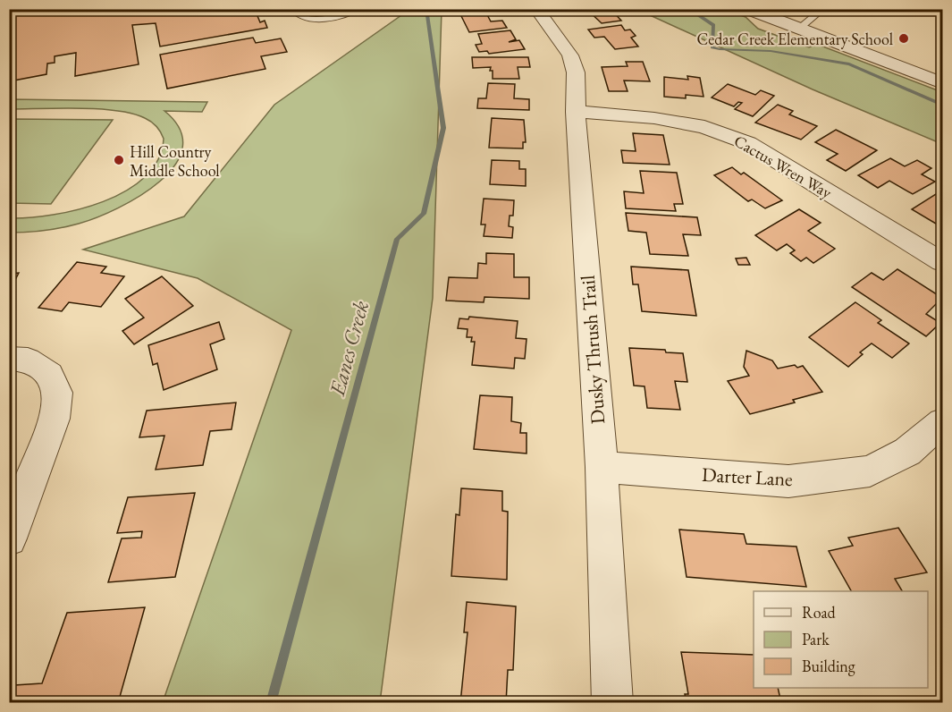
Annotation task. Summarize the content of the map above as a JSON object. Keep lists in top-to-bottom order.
{
  "streets": {
    "street": ["Cactus Wren Way", "Dusky Thrush Trail", "Darter Lane"]
  },
  "crossings": [
    ["Cactus Wren Way", "Dusky Thrush Trail"],
    ["Dusky Thrush Trail", "Darter Lane"]
  ],
  "water": ["Eanes Creek"],
  "places": ["Cedar Creek Elementary School", "Hill Country Middle School"],
  "legend": ["Road", "Park", "Building"]
}
